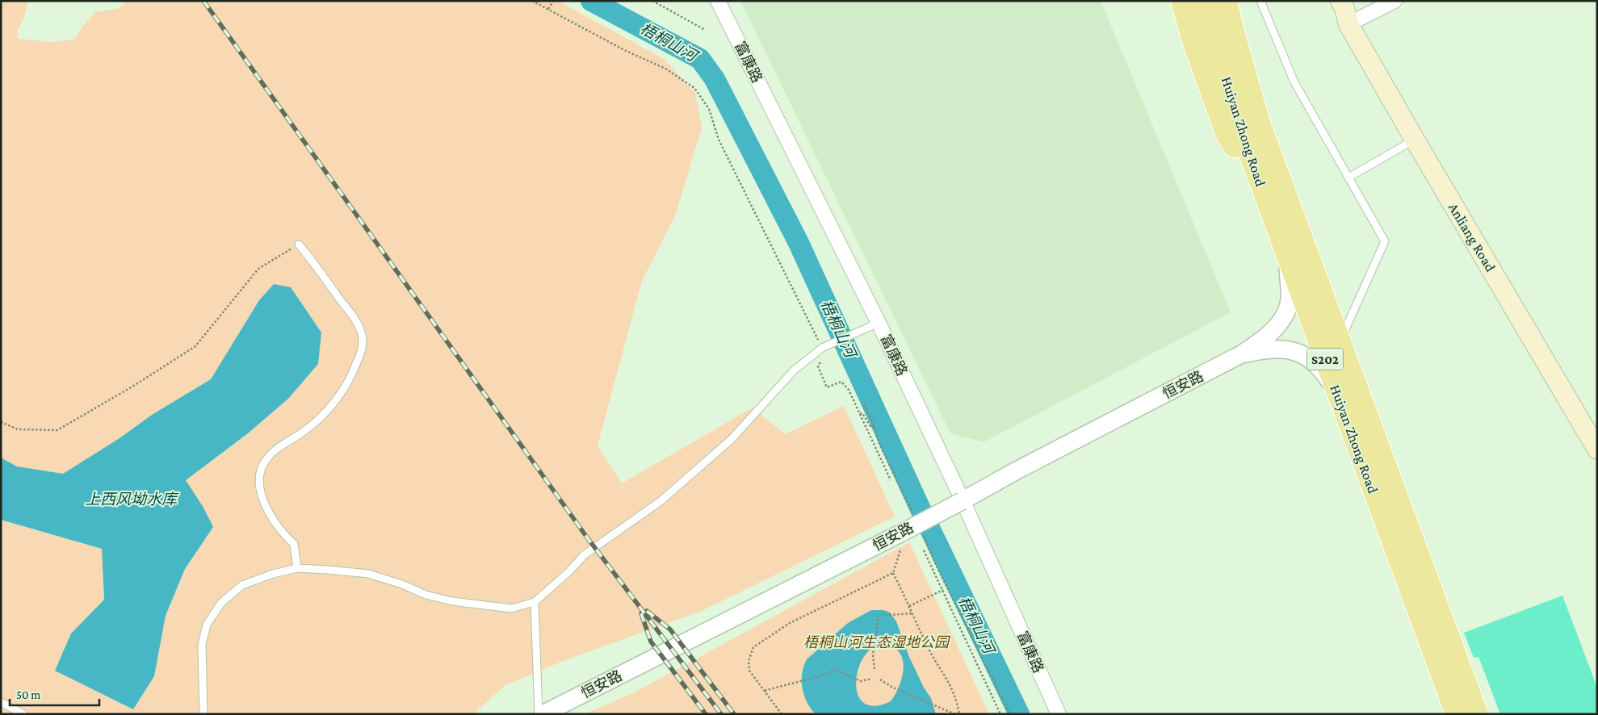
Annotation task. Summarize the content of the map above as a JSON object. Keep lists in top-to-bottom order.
{
  "streets": {
    "main road": ["Huiyan Zhong Road", "Anliang Road", "S202"],
    "street": ["富康路", "恒安路"]
  },
  "crossings": [
    ["富康路", "恒安路"]
  ],
  "water": ["梧桐山河", "上西风坳水库"],
  "parks": ["梧桐山河生态湿地公园"],
  "scale_bar": "50 m"
}
